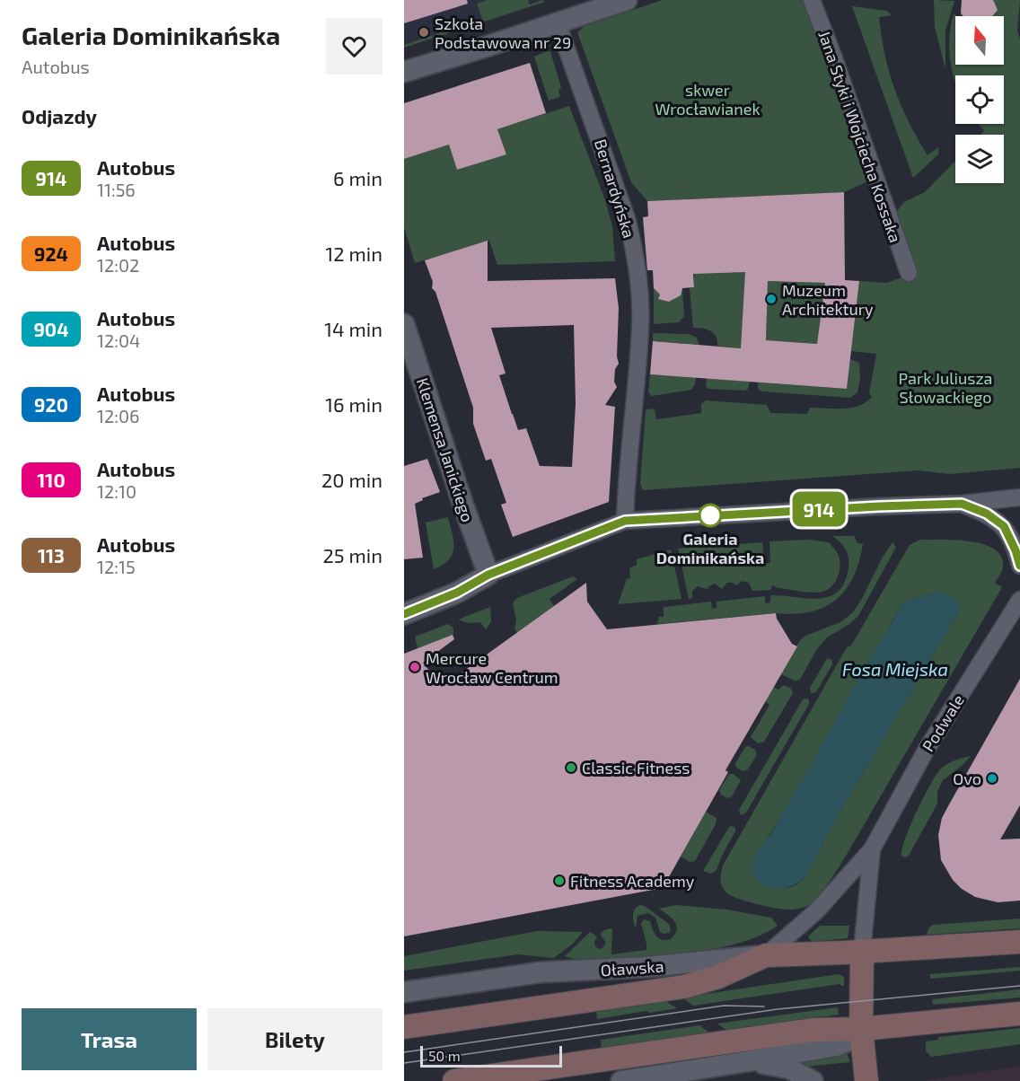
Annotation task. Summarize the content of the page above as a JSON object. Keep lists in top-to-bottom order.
{
  "streets": {
    "main road": ["Podwale", "Oławska"],
    "street": ["Jana Styki i Wojciecha Kossaka", "Bernardyńska", "Klemensa Janickiego"]
  },
  "crossings": [
    ["Podwale", "Oławska"]
  ],
  "water": ["Fosa Miejska"],
  "parks": ["skwer Wrocławianek", "Park Juliusza Słowackiego"],
  "places": [
    "Szkoła Podstawowa nr 29",
    "Muzeum Architektury",
    "Galeria Dominikańska",
    "Mercure Wrocław Centrum",
    "Classic Fitness",
    "Ovo",
    "Fitness Academy"
  ],
  "lines": ["bus line 914"],
  "scale_bar": "50 m",
  "north": "top",
  "page": {
    "heading": [
      ["Galeria Dominikańska", "Autobus"],
      "Odjazdy"
    ],
    "on_map": "914",
    "list": [
      {
        "mark": "914",
        "name": "Autobus",
        "note": "11:56",
        "value": "6 min"
      },
      {
        "mark": "924",
        "name": "Autobus",
        "note": "12:02",
        "value": "12 min"
      },
      {
        "mark": "904",
        "name": "Autobus",
        "note": "12:04",
        "value": "14 min"
      },
      {
        "mark": "920",
        "name": "Autobus",
        "note": "12:06",
        "value": "16 min"
      },
      {
        "mark": "110",
        "name": "Autobus",
        "note": "12:10",
        "value": "20 min"
      },
      {
        "mark": "113",
        "name": "Autobus",
        "note": "12:15",
        "value": "25 min"
      }
    ],
    "buttons": ["Trasa", "Bilety"],
    "scale": "50 m"
  }
}
